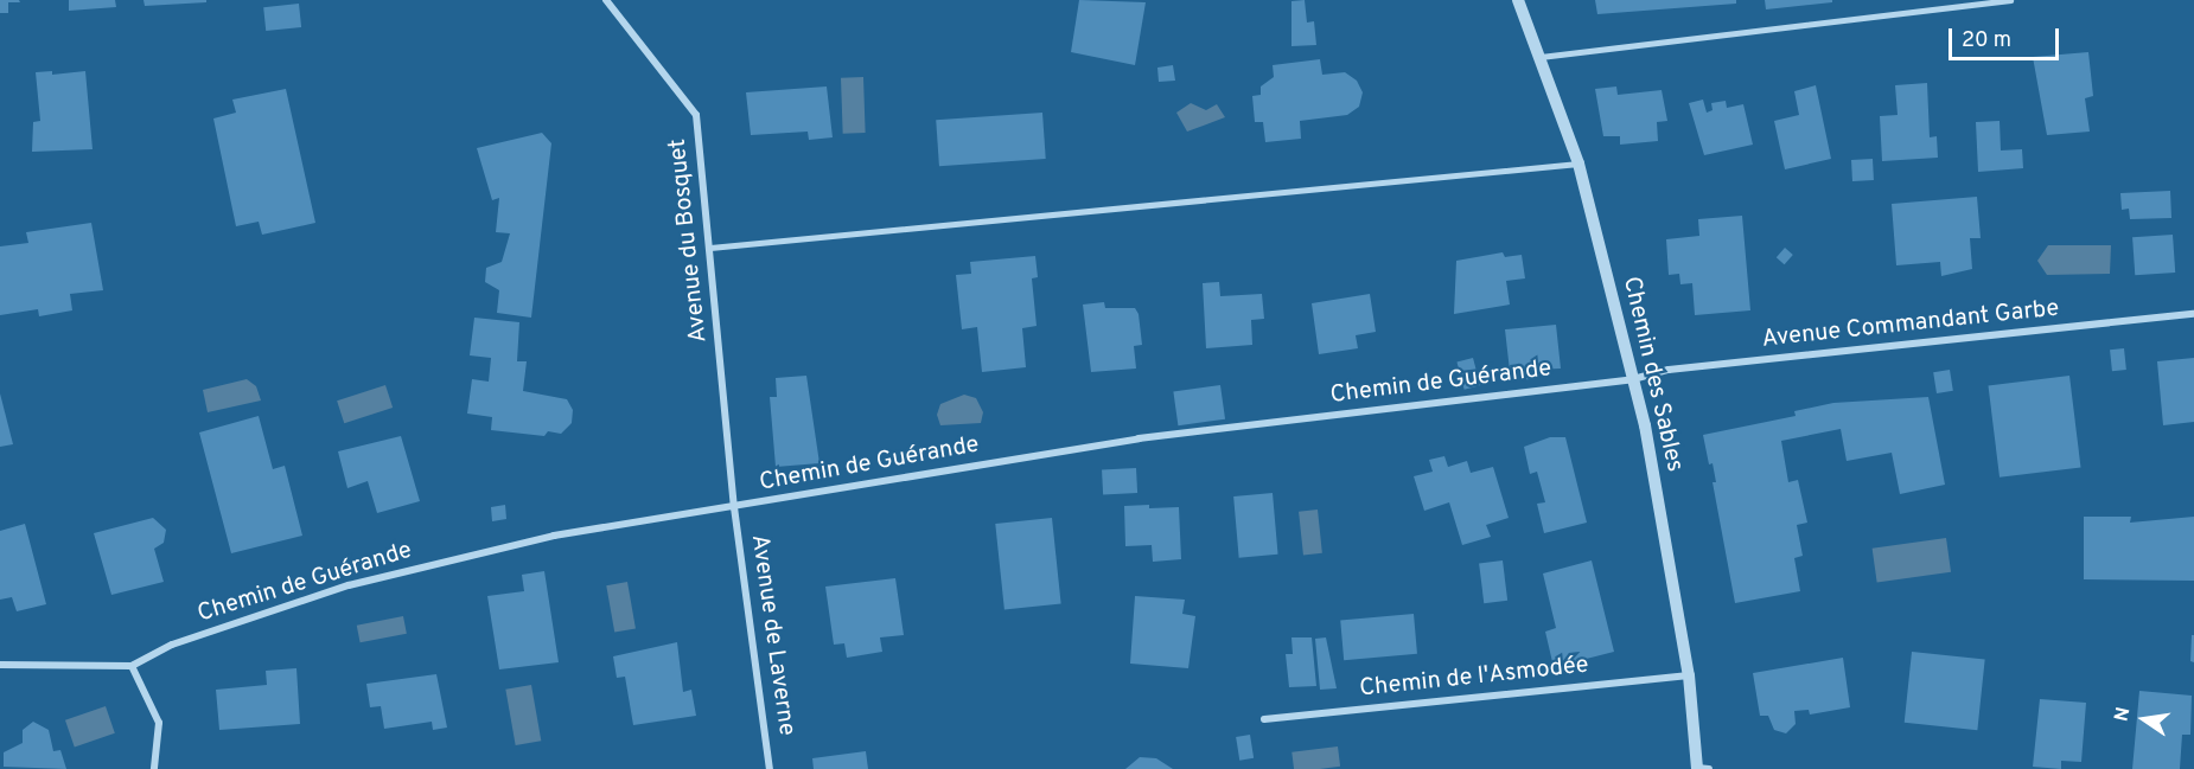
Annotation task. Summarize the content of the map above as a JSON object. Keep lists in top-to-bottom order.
{
  "streets": {
    "street": [
      "Avenue du Bosquet",
      "Avenue Commandant Garbe",
      "Chemin des Sables",
      "Chemin de Guérande",
      "Avenue de Laverne",
      "Chemin de l'Asmodée"
    ]
  },
  "crossings": [
    ["Avenue du Bosquet", "Chemin de Guérande"],
    ["Avenue du Bosquet", "Avenue de Laverne"],
    ["Avenue Commandant Garbe", "Chemin des Sables"],
    ["Avenue Commandant Garbe", "Chemin de Guérande"],
    ["Chemin des Sables", "Chemin de Guérande"],
    ["Chemin des Sables", "Chemin de l'Asmodée"],
    ["Chemin de Guérande", "Avenue de Laverne"]
  ],
  "scale_bar": "20 m",
  "north": "left"
}
